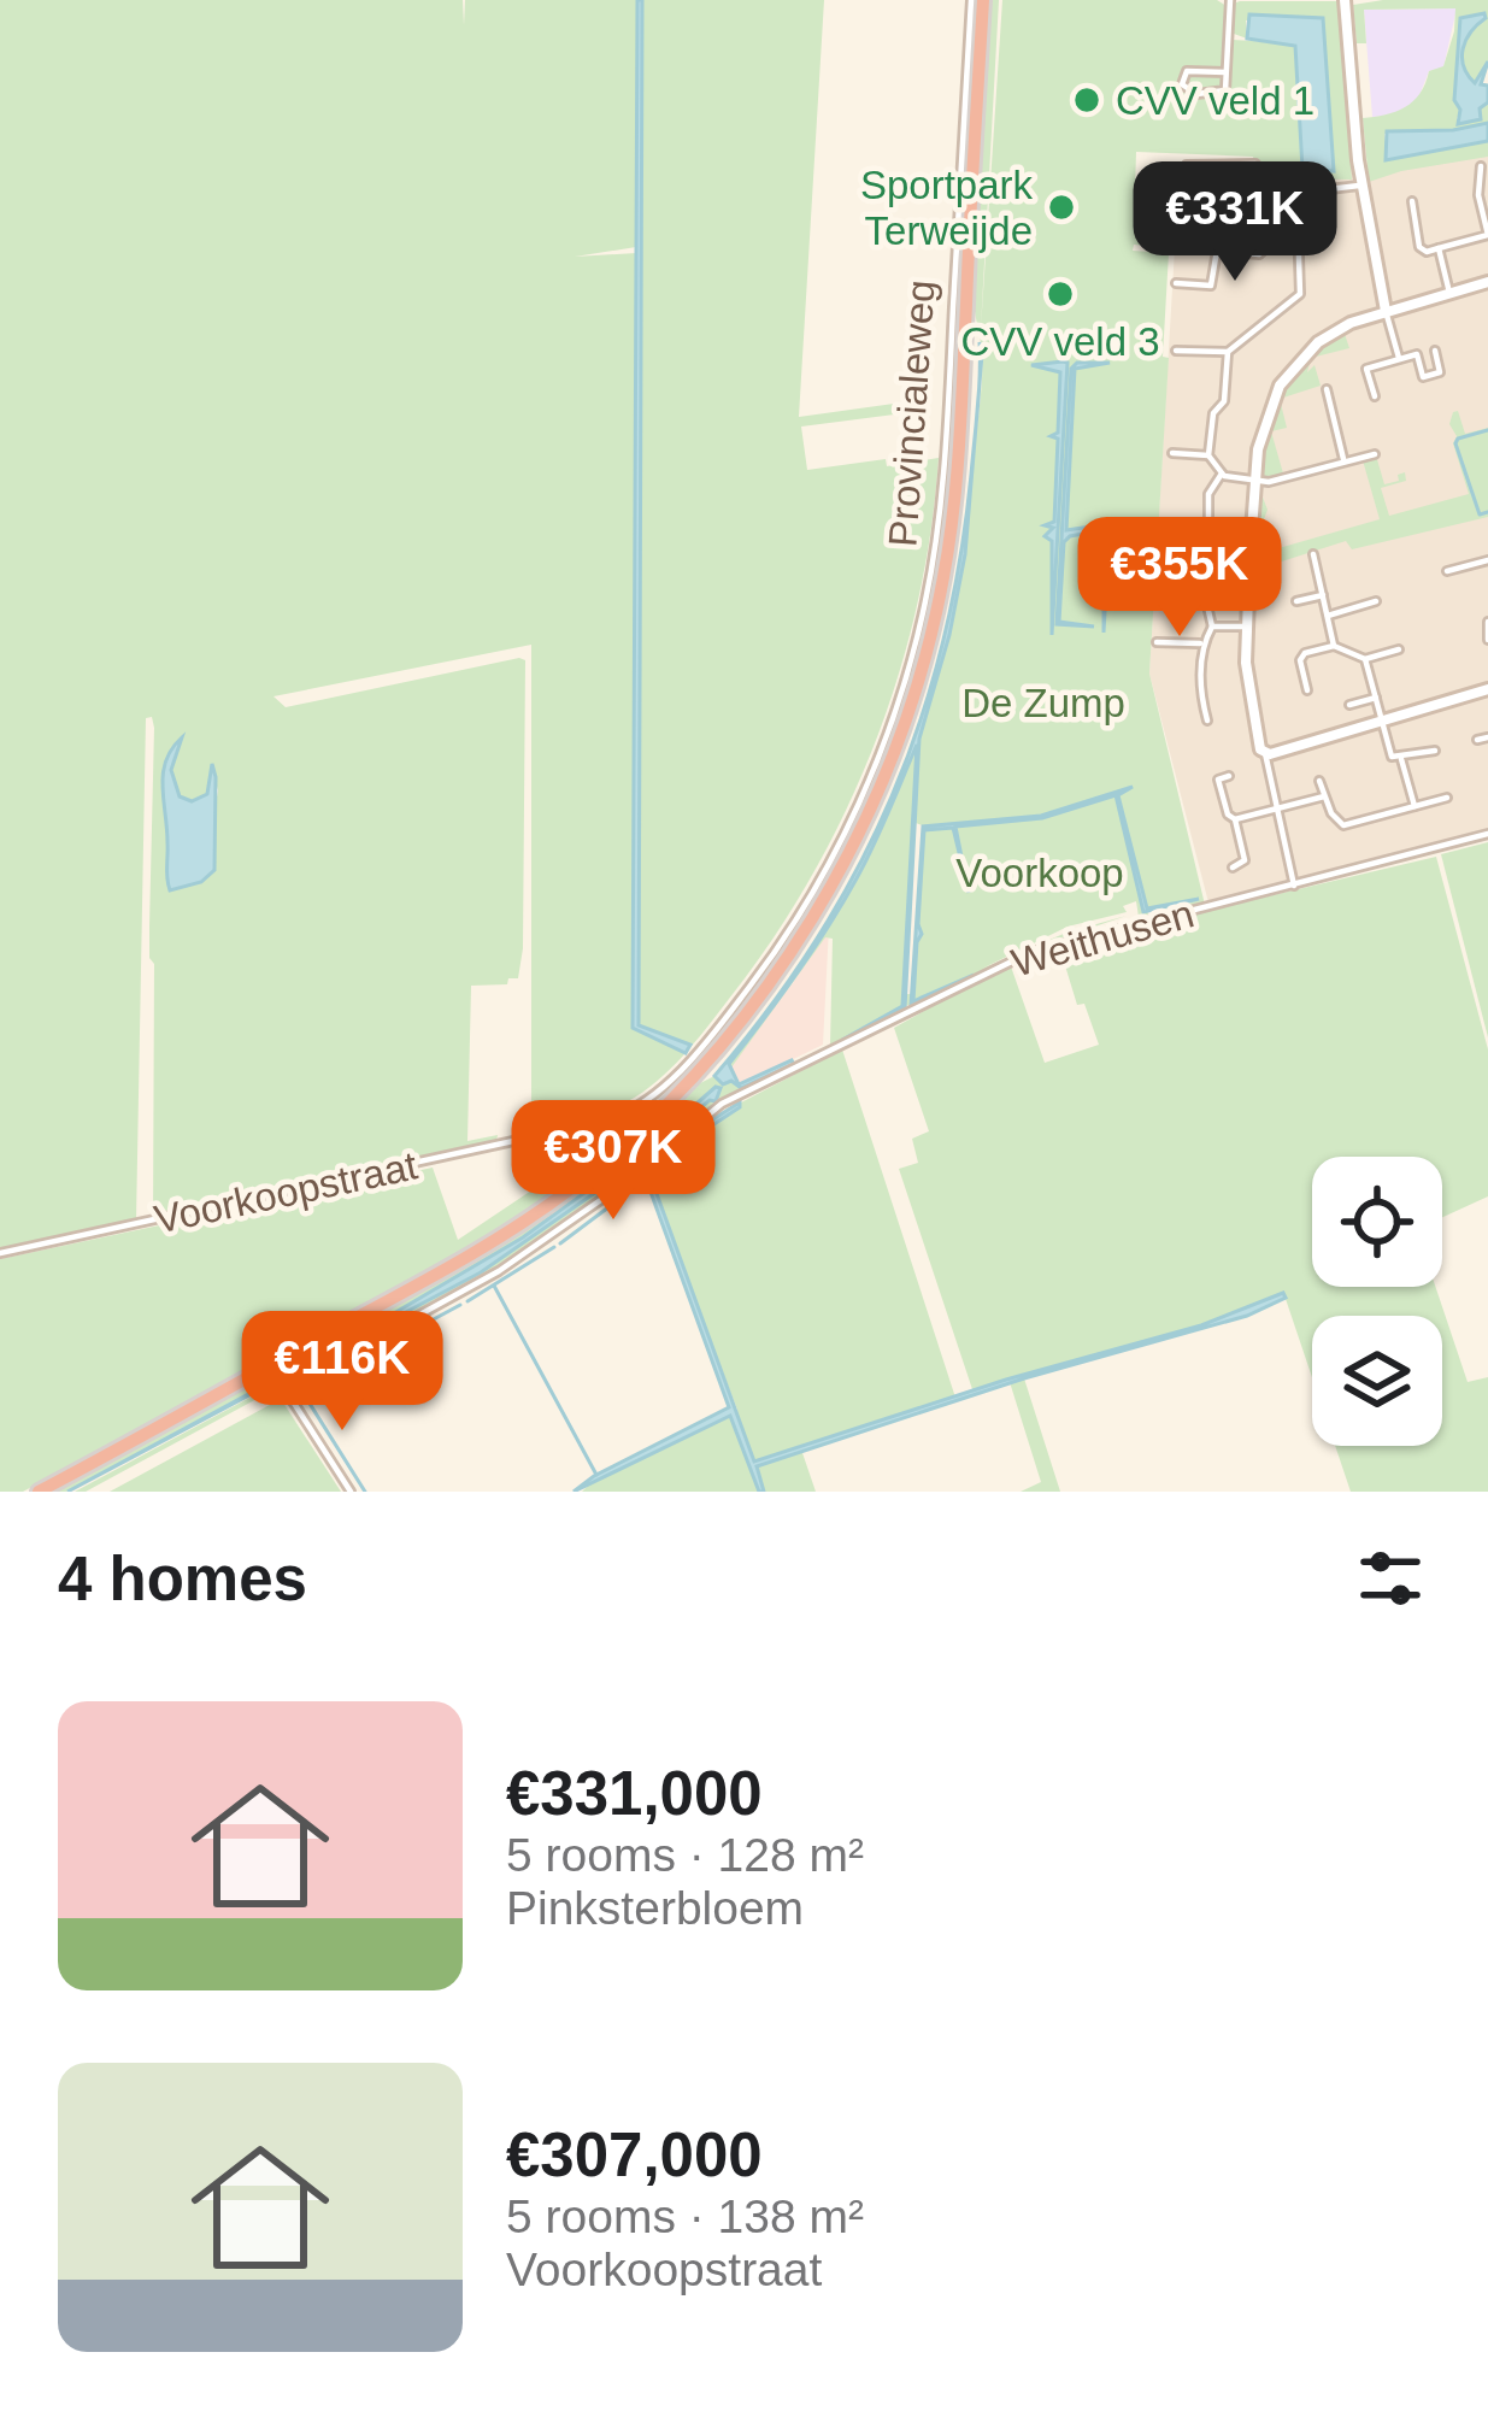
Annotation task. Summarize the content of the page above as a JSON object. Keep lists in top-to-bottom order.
{
  "streets": {
    "highway": ["Provincialeweg"],
    "street": ["Weithusen", "Voorkoopstraat"]
  },
  "crossings": [
    ["Provincialeweg", "Voorkoopstraat"]
  ],
  "parks": ["De Zump", "Voorkoop"],
  "places": ["CVV veld 1", "Sportpark Terweijde", "CVV veld 3"],
  "page": {
    "price": [
      "€331K",
      "€355K",
      "€307K",
      "€116K"
    ],
    "heading": "4 homes",
    "list": [
      {
        "name": "€331,000",
        "note": "5 rooms · 128 m² · Pinksterbloem"
      },
      {
        "name": "€307,000",
        "note": "5 rooms · 138 m² · Voorkoopstraat"
      }
    ]
  }
}
